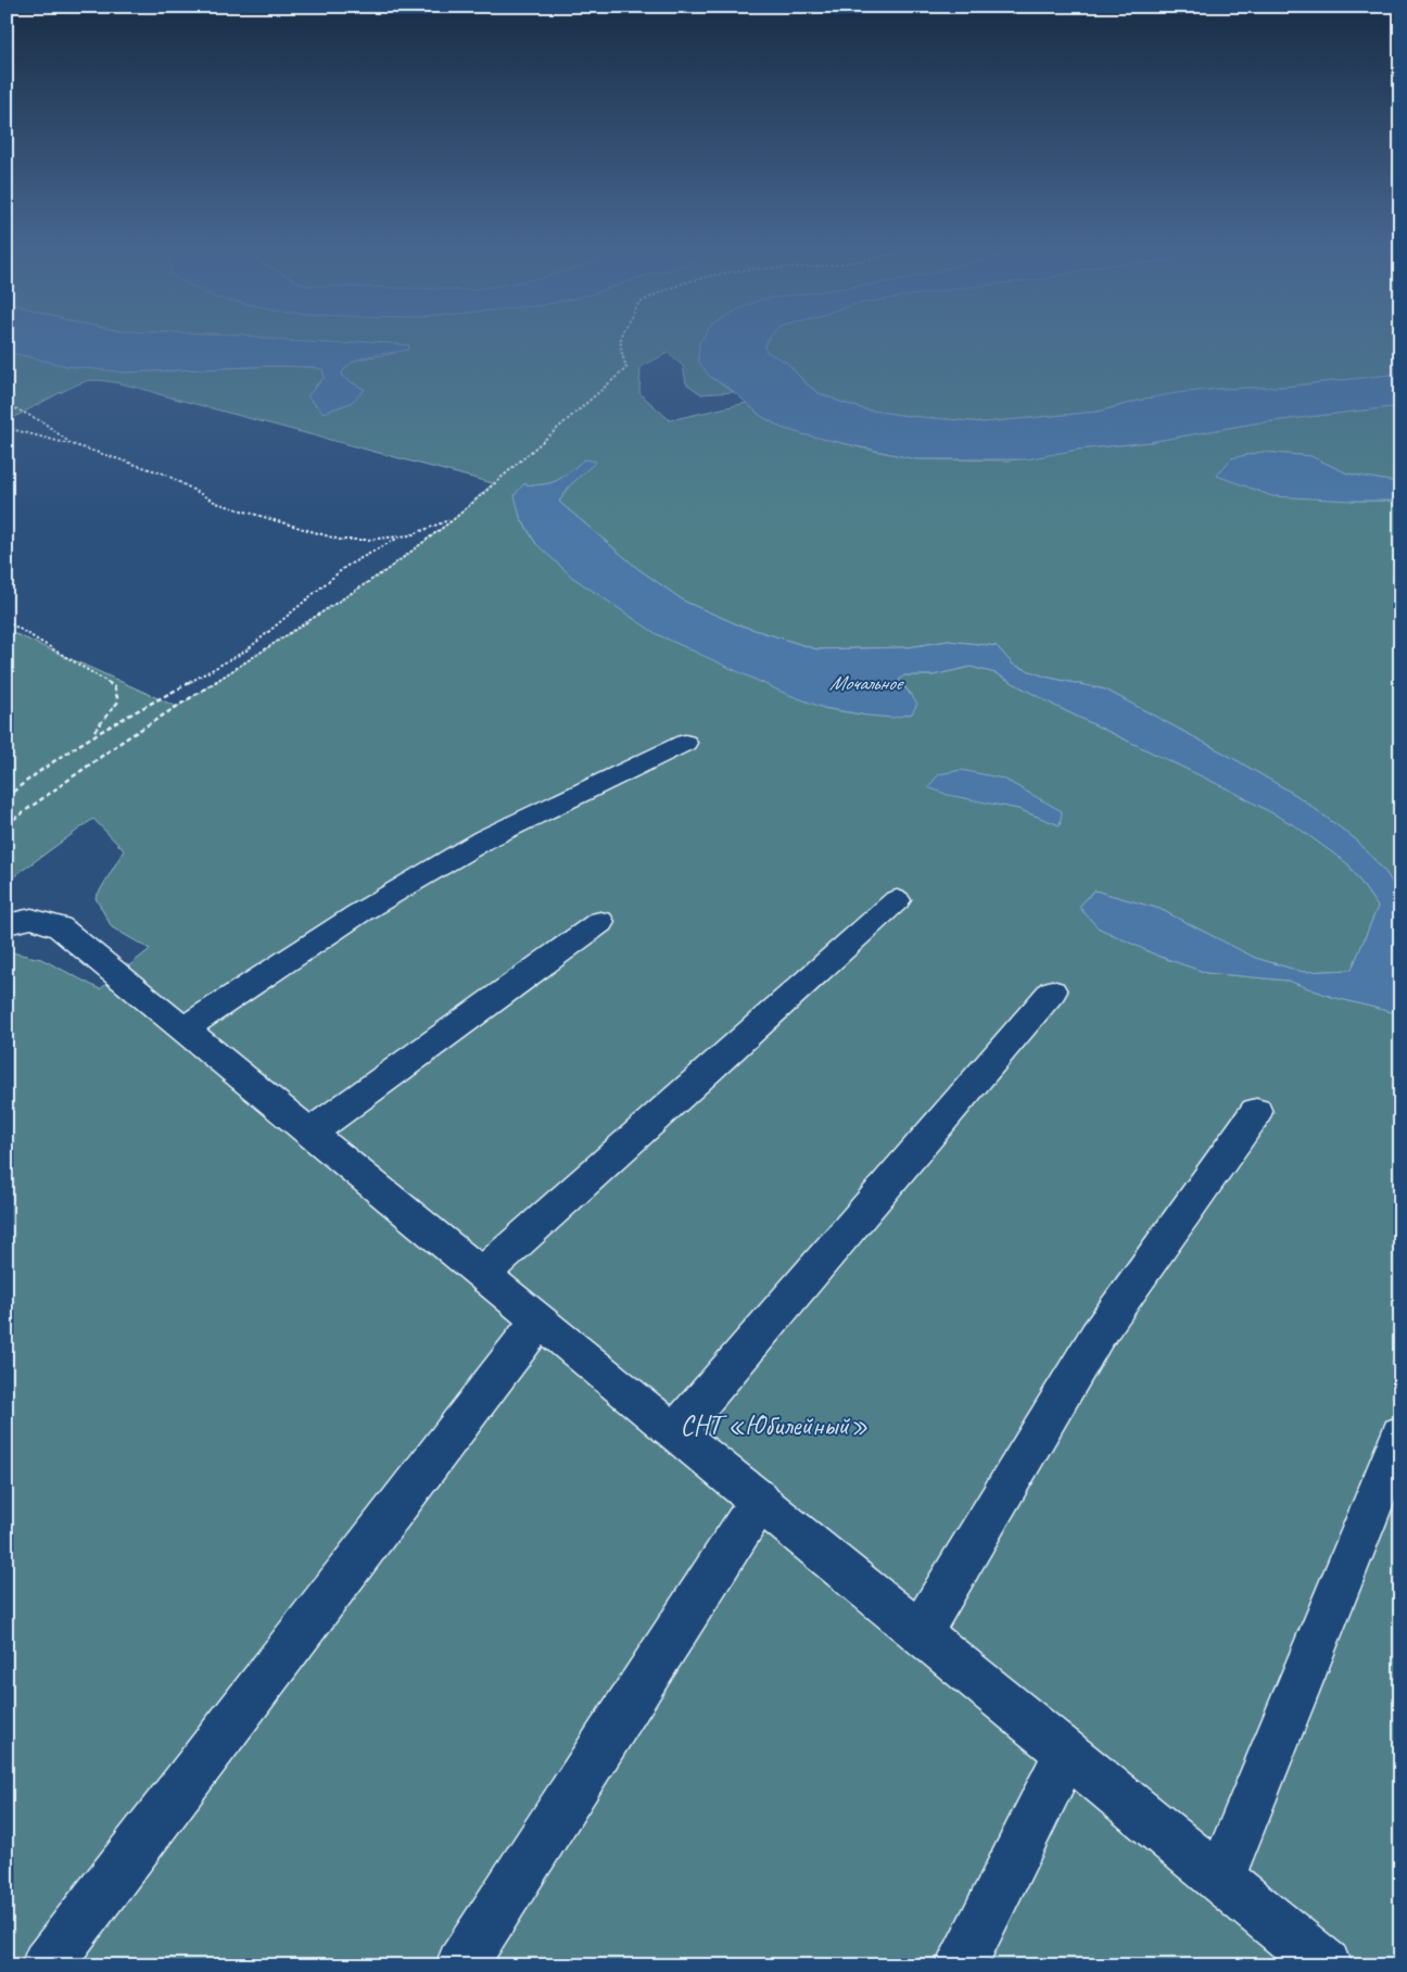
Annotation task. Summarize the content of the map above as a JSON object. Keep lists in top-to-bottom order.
{
  "water": ["Мочальное"],
  "parks": ["СНТ «Юбилейный»"]
}
